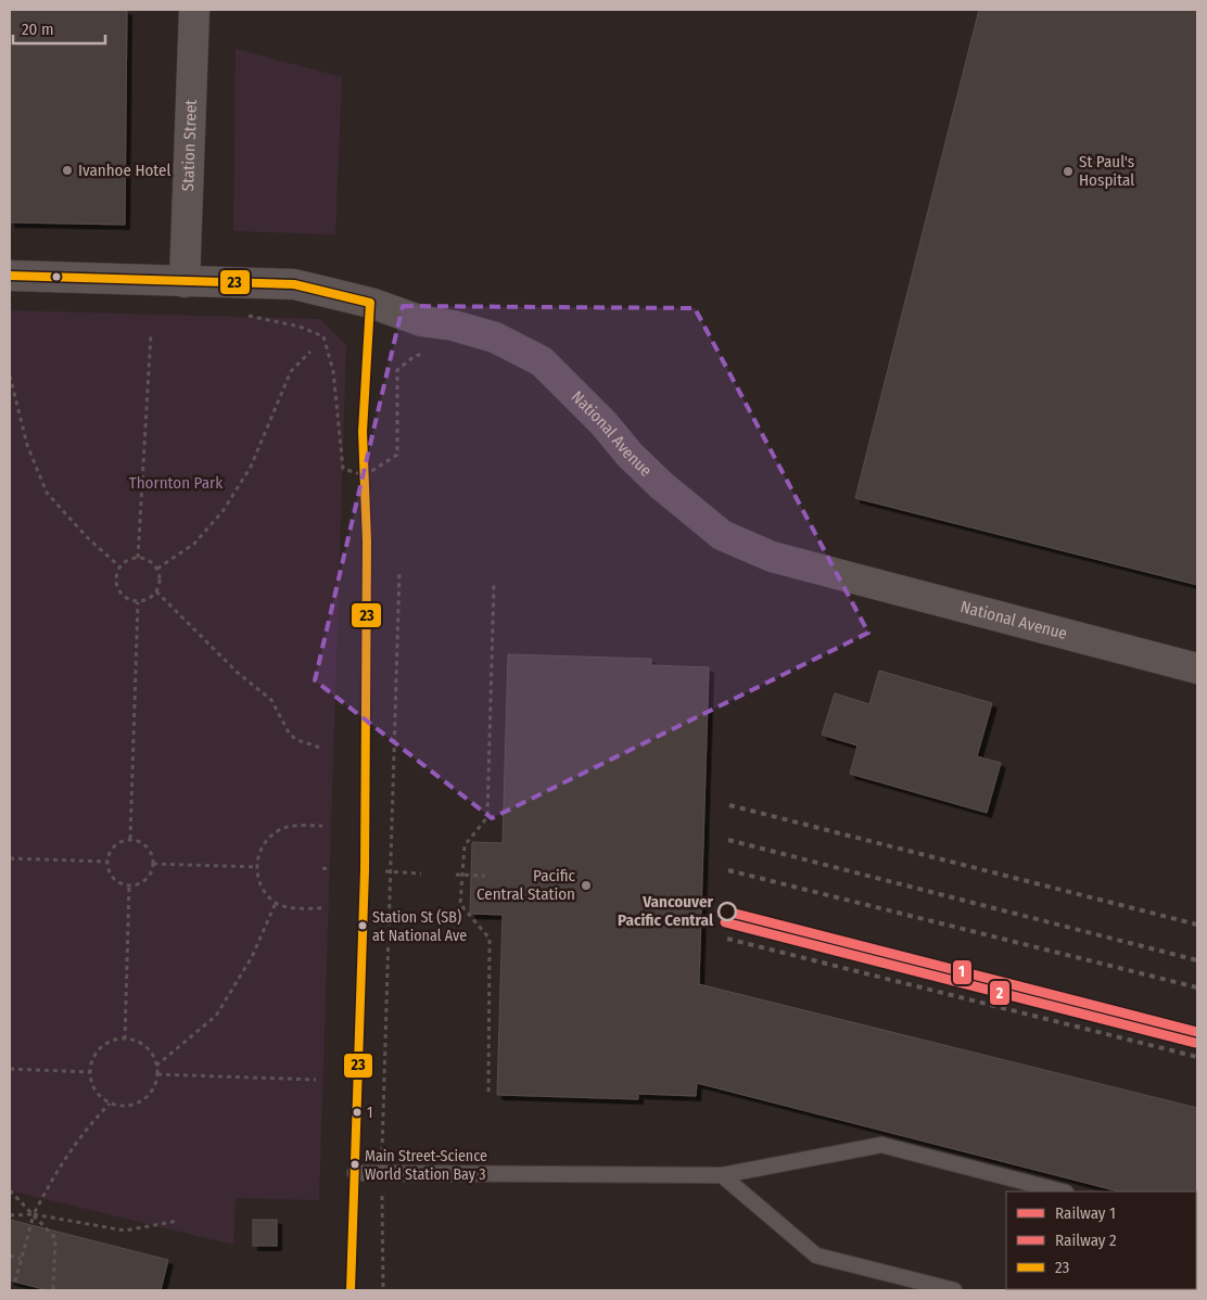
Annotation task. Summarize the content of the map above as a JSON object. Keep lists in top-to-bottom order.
{
  "streets": {
    "street": ["Station Street", "National Avenue"]
  },
  "crossings": [
    ["Station Street", "National Avenue"]
  ],
  "parks": ["Thornton Park"],
  "places": [
    "Ivanhoe Hotel",
    "St Paul's Hospital",
    "Pacific Central Station",
    "Vancouver Pacific Central",
    "Station St (SB) at National Ave",
    "1",
    "Main Street-Science World Station Bay 3"
  ],
  "lines": ["transit line 23", "rail line 1", "rail line 2"],
  "legend": ["Railway 1", "Railway 2", "23"],
  "scale_bar": "20 m"
}
